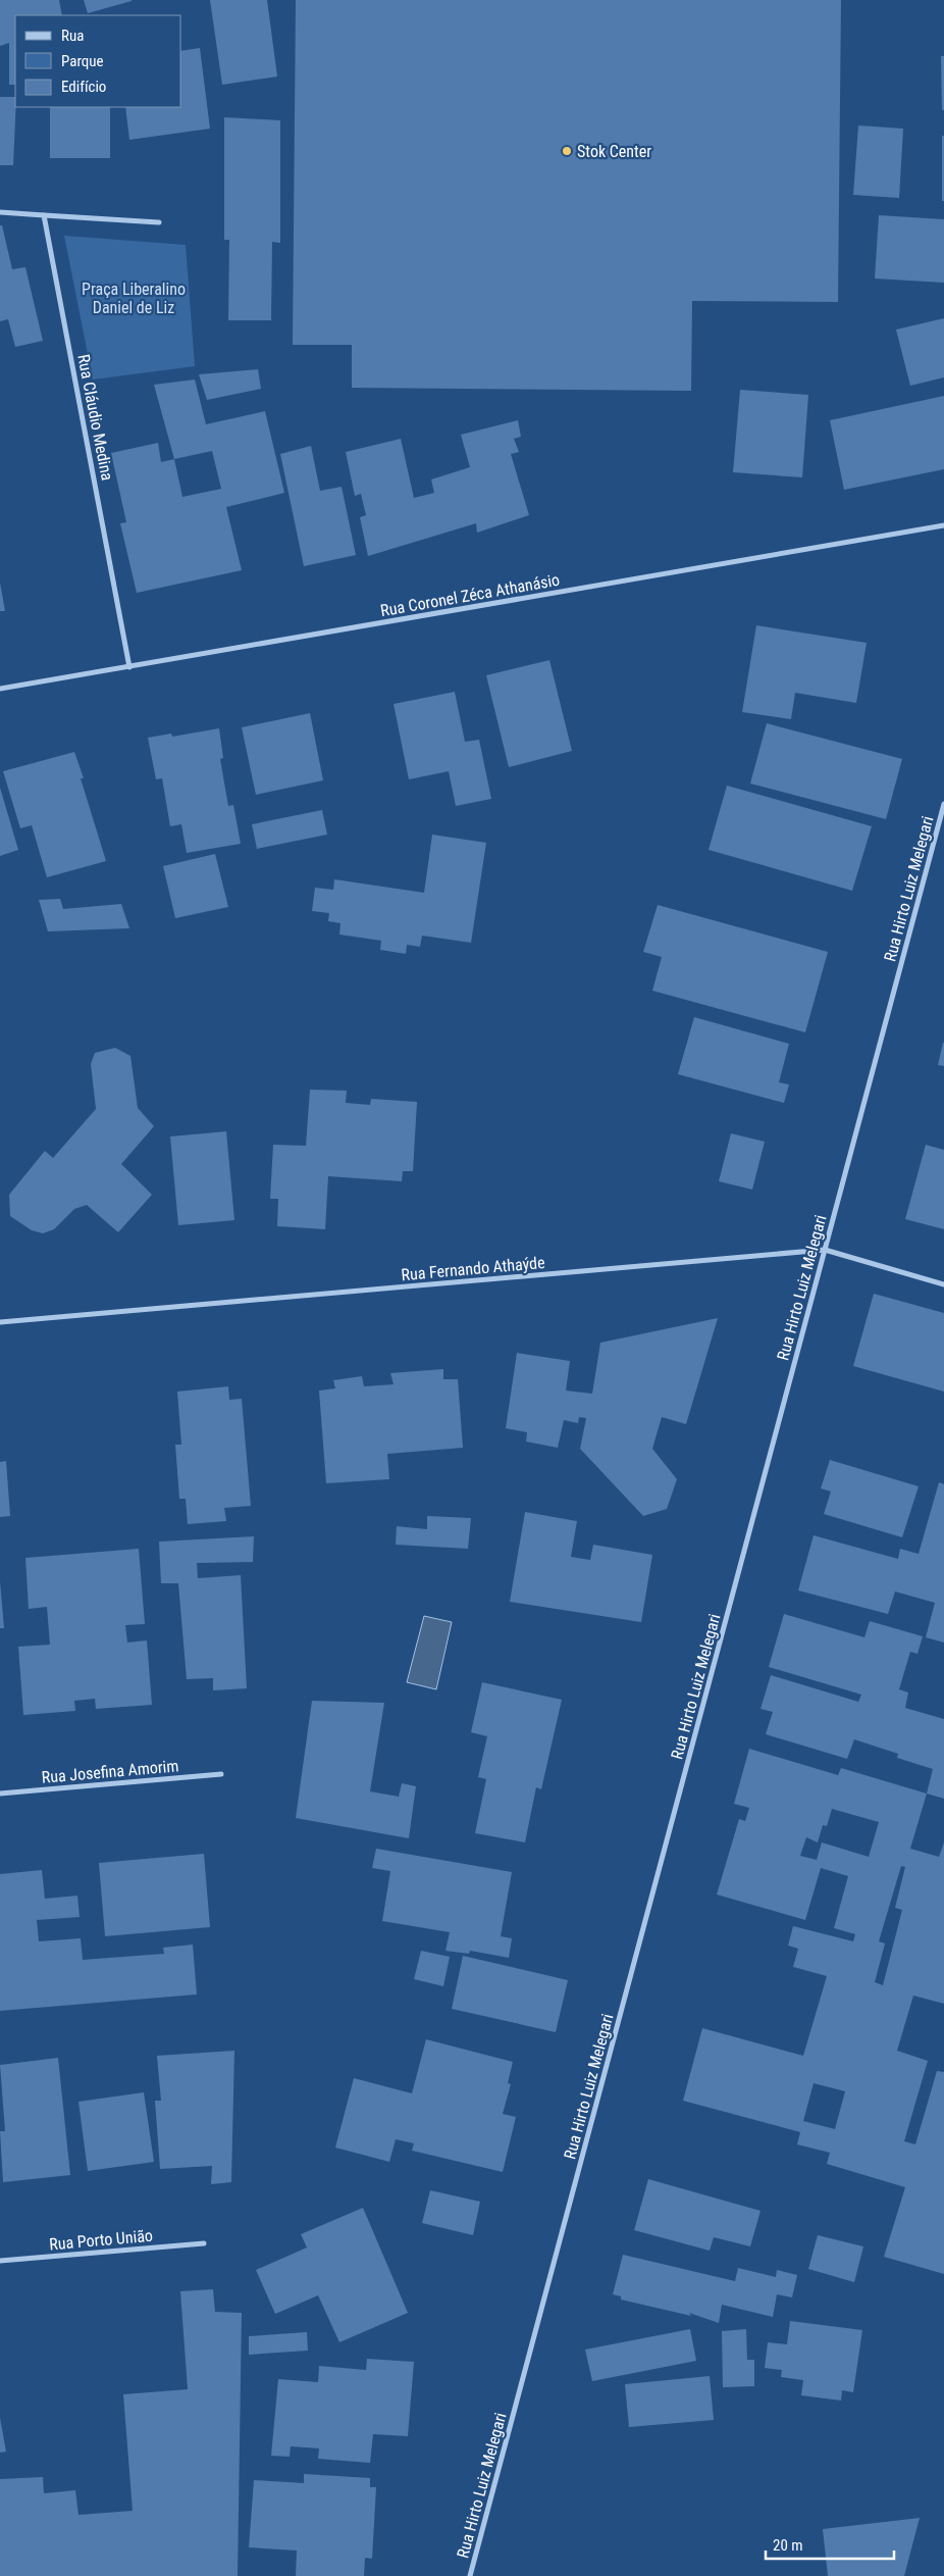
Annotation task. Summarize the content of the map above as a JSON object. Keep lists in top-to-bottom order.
{
  "streets": {
    "street": [
      "Rua Cláudio Medina",
      "Rua Coronel Zéca Athanásio",
      "Rua Hirto Luiz Melegari",
      "Rua Fernando Athaýde",
      "Rua Josefina Amorim",
      "Rua Porto União"
    ]
  },
  "crossings": [
    ["Rua Cláudio Medina", "Rua Coronel Zéca Athanásio"],
    ["Rua Hirto Luiz Melegari", "Rua Fernando Athaýde"]
  ],
  "parks": ["Praça Liberalino Daniel de Liz"],
  "places": ["Stok Center"],
  "legend": ["Rua", "Parque", "Edifício"],
  "scale_bar": "20 m"
}
